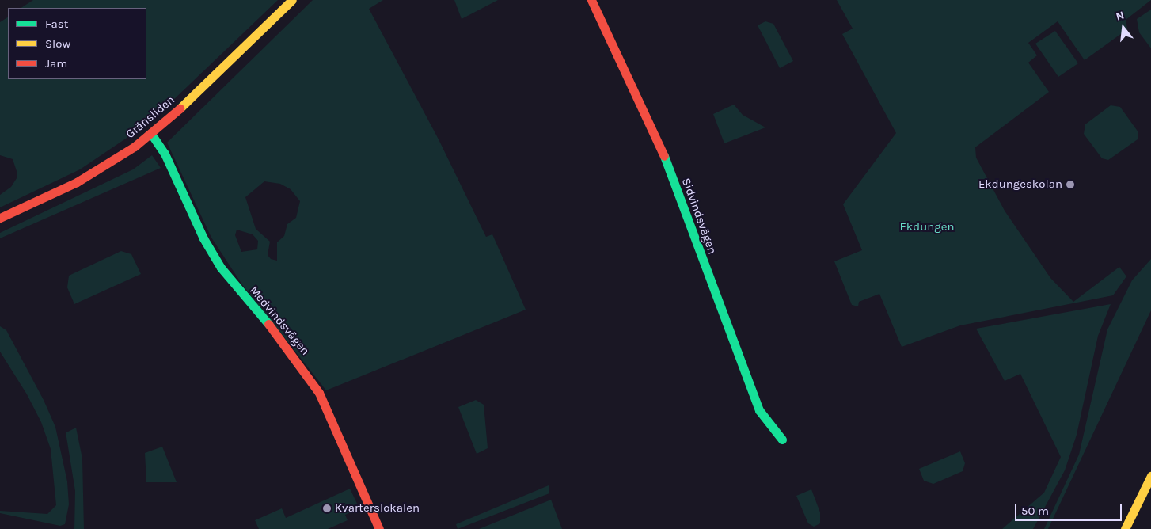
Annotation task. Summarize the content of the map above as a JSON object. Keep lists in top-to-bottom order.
{
  "streets": {
    "street": ["Gränsliden", "Sidvindsvägen", "Medvindsvägen"]
  },
  "crossings": [
    ["Gränsliden", "Medvindsvägen"]
  ],
  "parks": ["Ekdungen"],
  "places": ["Ekdungeskolan", "Kvarterslokalen"],
  "legend": ["Fast", "Slow", "Jam"],
  "scale_bar": "50 m",
  "north": "top"
}
